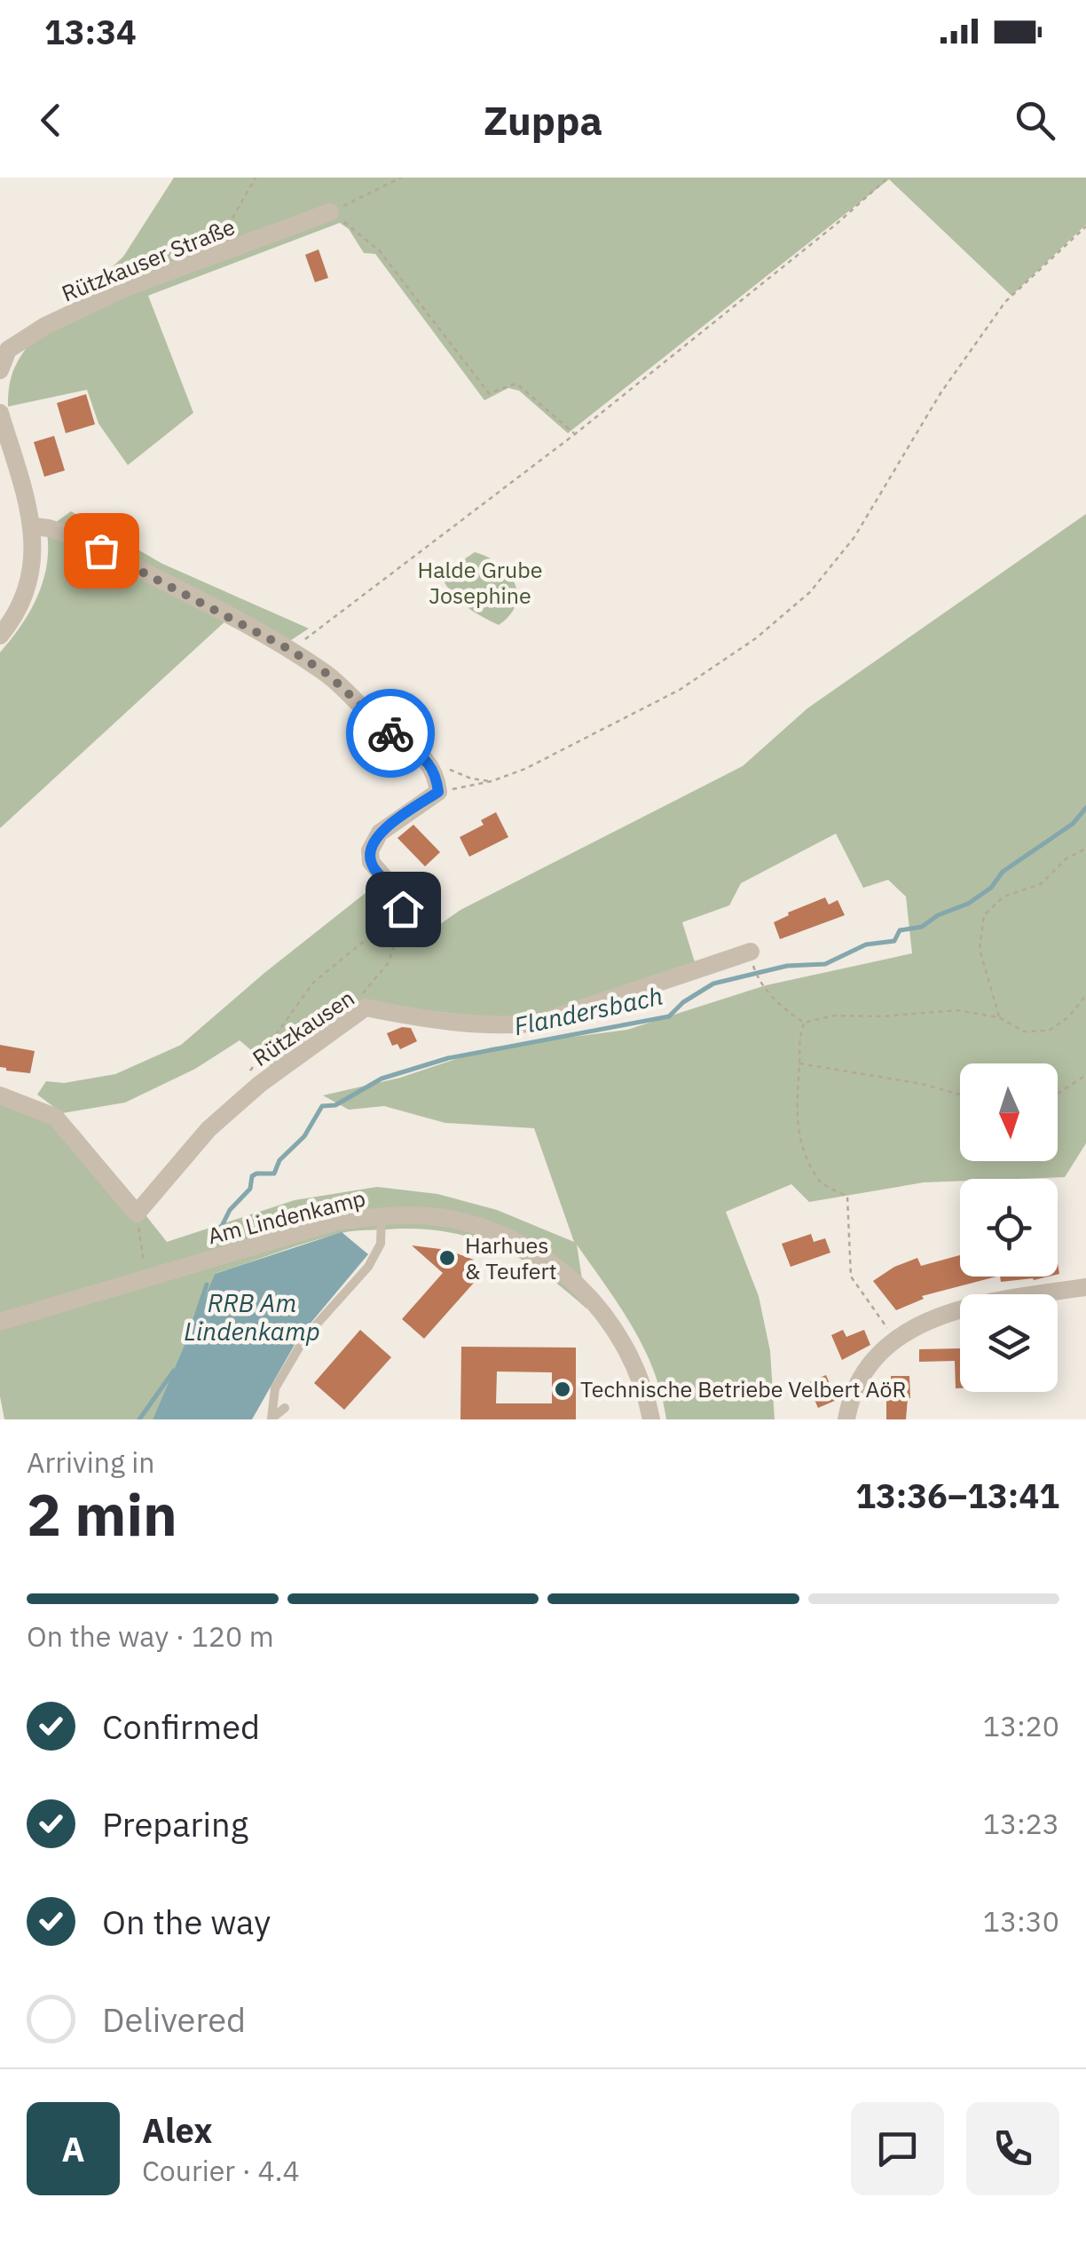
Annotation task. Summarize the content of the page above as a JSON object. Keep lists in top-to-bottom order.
{
  "streets": {
    "street": ["Rützkauser Straße", "Rützkausen", "Am Lindenkamp"]
  },
  "water": ["Flandersbach", "RRB Am Lindenkamp"],
  "parks": ["Halde Grube Josephine"],
  "places": ["Harhues & Teufert", "Technische Betriebe Velbert AöR"],
  "north": "bottom",
  "page": {
    "status": "13:34",
    "header": "Zuppa",
    "heading": ["2 min", "Arriving in", "13:36–13:41"],
    "panel": ["Alex", "Courier · 4.4"],
    "bar": "On the way · 120 m",
    "list": [
      ["Confirmed", "13:20"],
      ["Preparing", "13:23"],
      ["On the way", "13:30"],
      "Delivered"
    ],
    "round": "A"
  }
}
